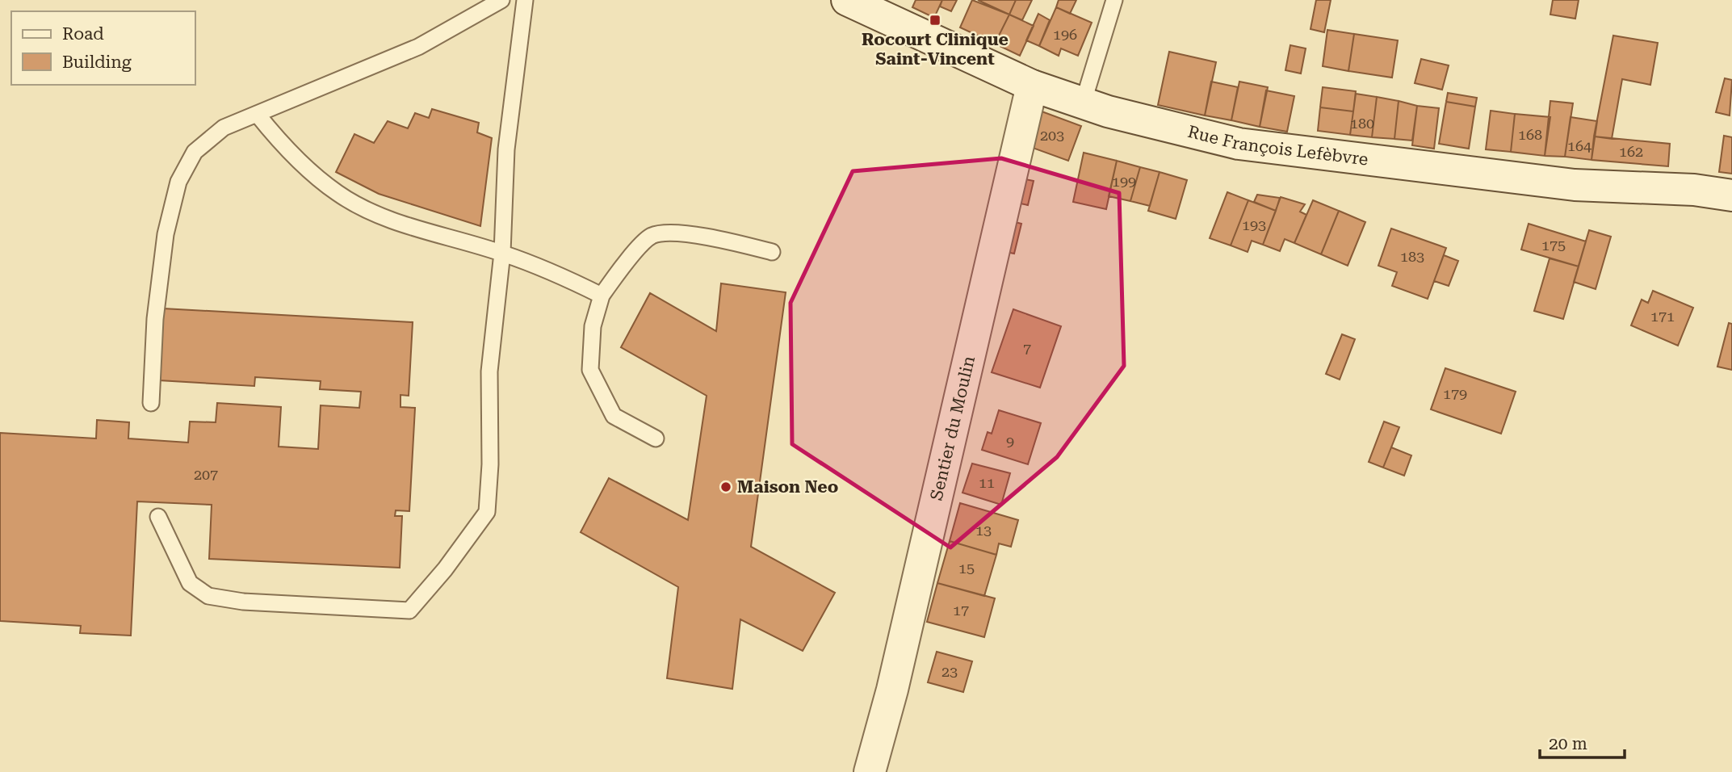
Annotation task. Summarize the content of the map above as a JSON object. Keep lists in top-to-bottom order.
{
  "streets": {
    "main road": ["Rue François Lefèbvre", "Sentier du Moulin"]
  },
  "crossings": [
    ["Rue François Lefèbvre", "Sentier du Moulin"]
  ],
  "places": {
    "transit": ["Rocourt Clinique Saint-Vincent"],
    "other": ["Maison Neo"]
  },
  "house_numbers": [
    "196",
    "180",
    "168",
    "203",
    "164",
    "162",
    "199",
    "193",
    "175",
    "183",
    "171",
    "7",
    "179",
    "9",
    "207",
    "11",
    "13",
    "15",
    "17",
    "23"
  ],
  "legend": ["Road", "Building"],
  "scale_bar": "20 m"
}
